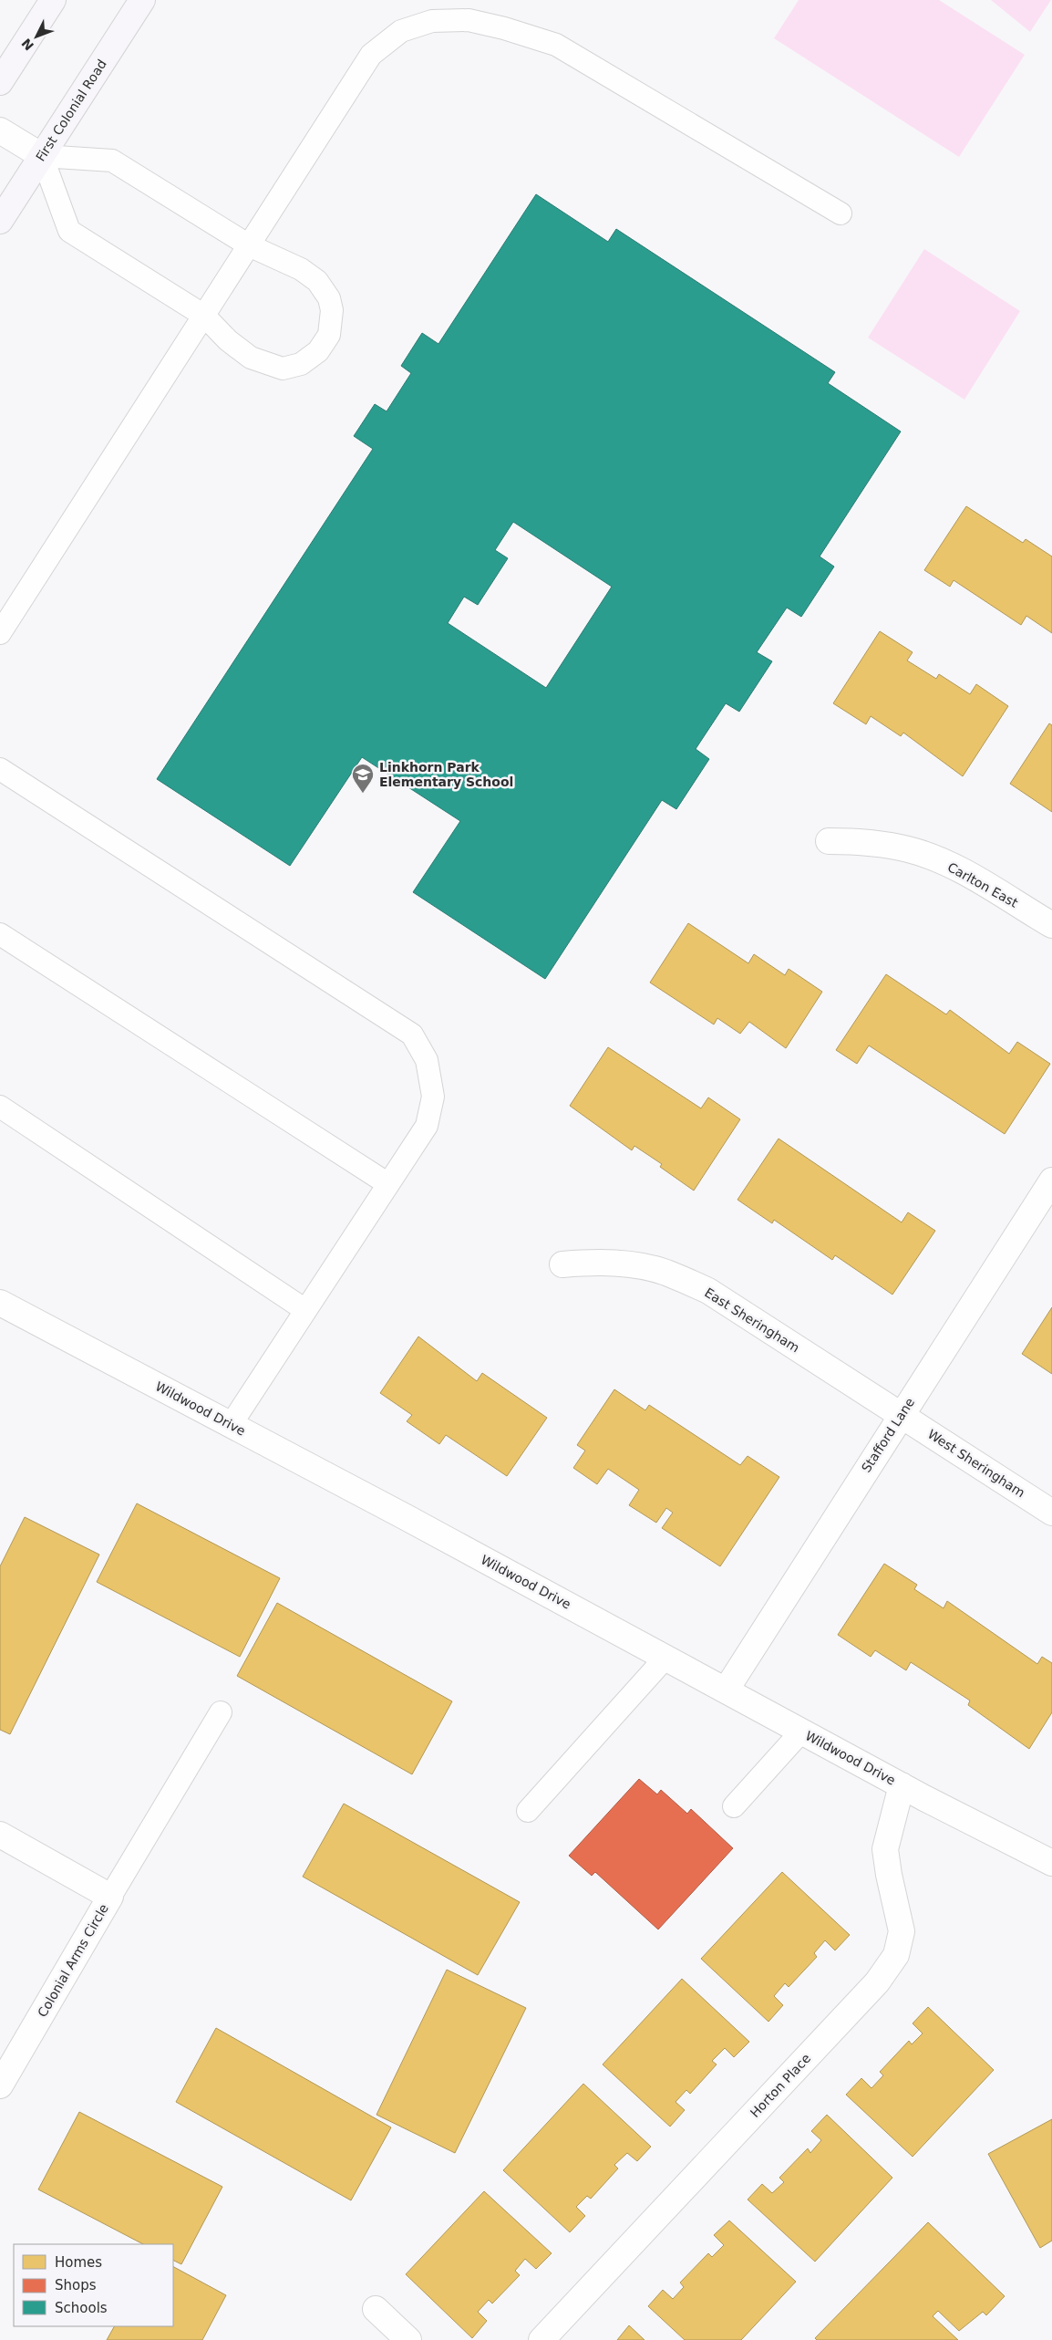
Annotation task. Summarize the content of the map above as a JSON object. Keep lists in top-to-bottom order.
{
  "streets": {
    "main road": ["First Colonial Road"],
    "street": [
      "Carlton East",
      "East Sheringham",
      "Wildwood Drive",
      "Stafford Lane",
      "West Sheringham",
      "Colonial Arms Circle",
      "Horton Place"
    ]
  },
  "crossings": [
    ["East Sheringham", "Stafford Lane"],
    ["East Sheringham", "West Sheringham"],
    ["Wildwood Drive", "Stafford Lane"],
    ["Wildwood Drive", "Horton Place"],
    ["Stafford Lane", "West Sheringham"]
  ],
  "places": {
    "school or university": ["Linkhorn Park Elementary School"]
  },
  "legend": ["Homes", "Shops", "Schools"],
  "north": "bottom left"
}
